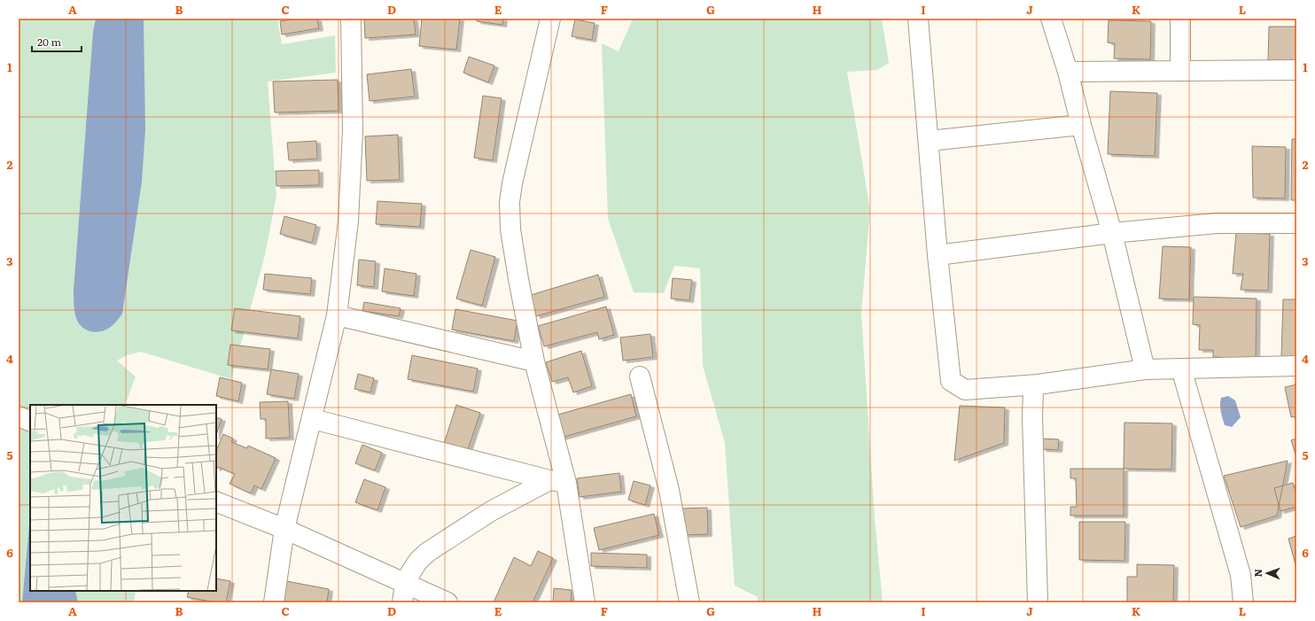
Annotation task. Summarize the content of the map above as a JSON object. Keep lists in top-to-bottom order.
{
  "scale_bar": "20 m",
  "north": "left",
  "grid": {
    "columns": [
      "A",
      "B",
      "C",
      "D",
      "E",
      "F",
      "G",
      "H",
      "I",
      "J",
      "K",
      "L"
    ],
    "rows": [
      "1",
      "2",
      "3",
      "4",
      "5",
      "6"
    ]
  }
}
